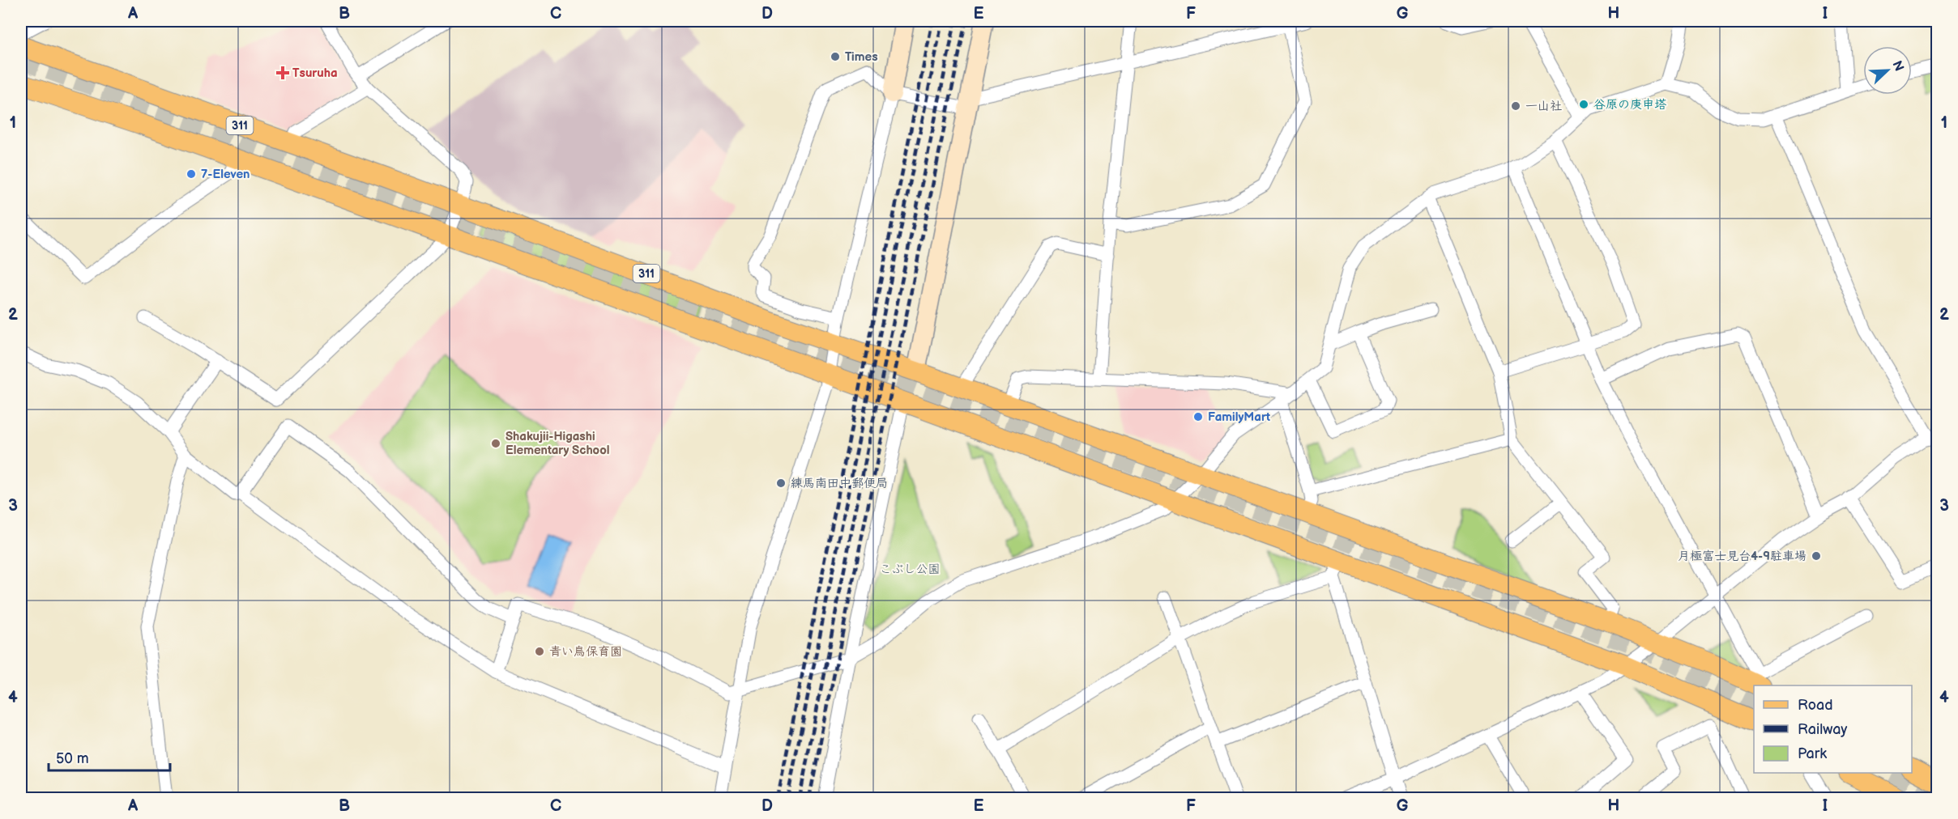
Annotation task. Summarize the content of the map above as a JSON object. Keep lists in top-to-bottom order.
{
  "streets": {
    "main road": ["311"]
  },
  "parks": ["こぶし公園"],
  "places": {
    "other": [
      "Times",
      "谷原の庚申塔",
      "一山社",
      "7-Eleven",
      "FamilyMart",
      "Shakujii-Higashi Elementary School",
      "練馬南田中郵便局",
      "月極富士見台4-9駐車場",
      "青い鳥保育園"
    ],
    "health": ["Tsuruha"]
  },
  "legend": ["Road", "Railway", "Park"],
  "scale_bar": "50 m",
  "north": "top right",
  "grid": {
    "columns": [
      "A",
      "B",
      "C",
      "D",
      "E",
      "F",
      "G",
      "H",
      "I"
    ],
    "rows": [
      "1",
      "2",
      "3",
      "4"
    ]
  }
}
